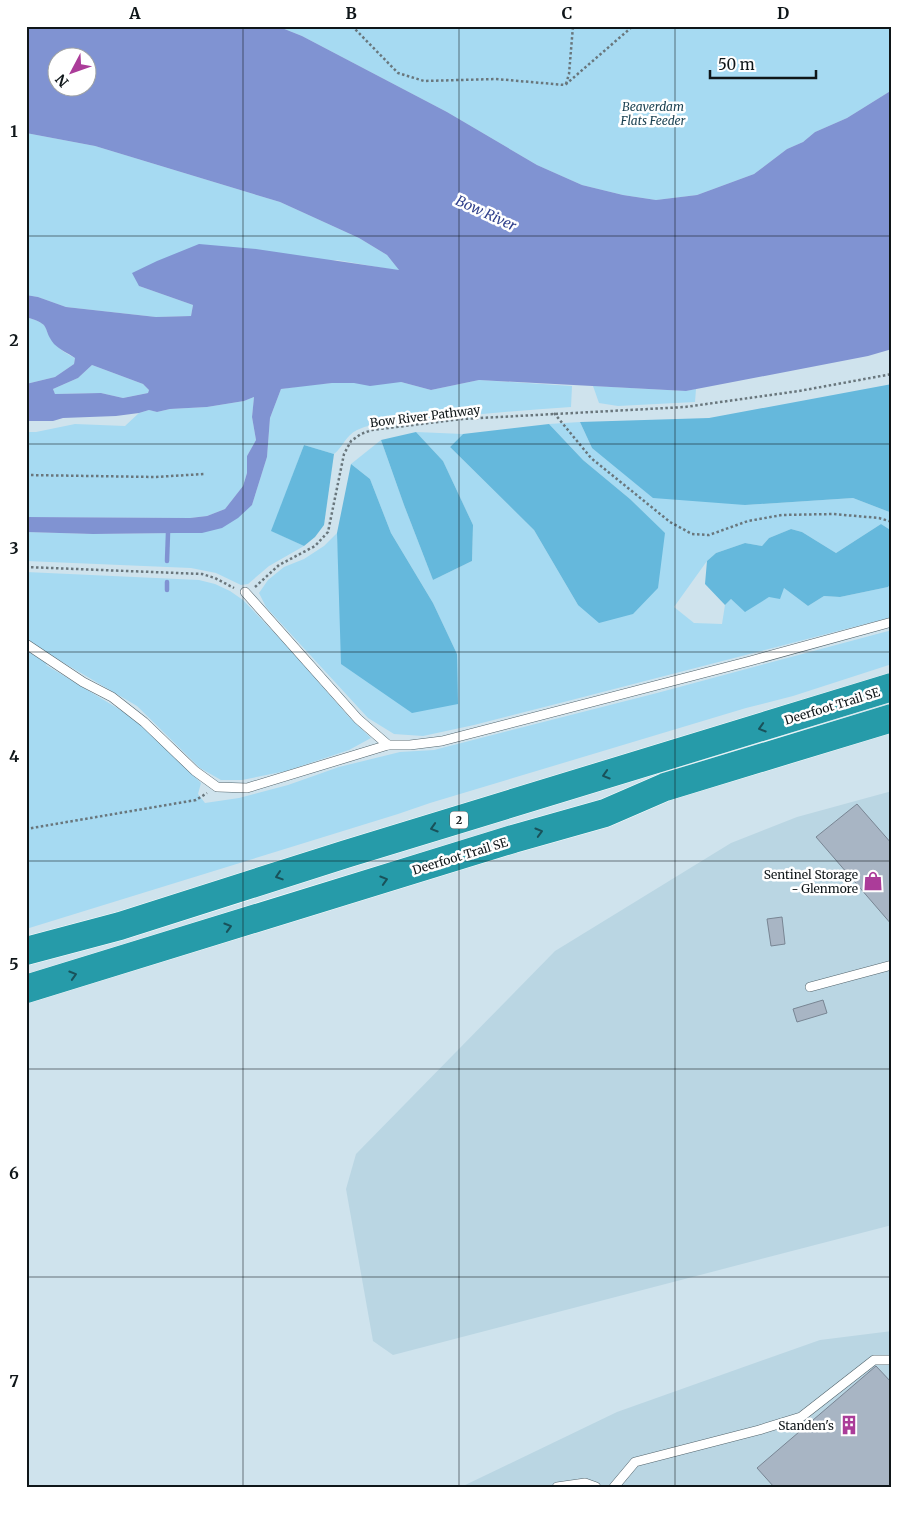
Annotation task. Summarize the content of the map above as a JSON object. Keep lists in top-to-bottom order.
{
  "streets": {
    "highway": ["Deerfoot Trail SE", "2"],
    "path": ["Bow River Pathway"]
  },
  "water": ["Bow River"],
  "parks": ["Beaverdam Flats Feeder"],
  "places": {
    "shop": ["Sentinel Storage - Glenmore"],
    "building": ["Standen's"]
  },
  "scale_bar": "50 m",
  "north": "bottom left",
  "grid": {
    "columns": [
      "A",
      "B",
      "C",
      "D"
    ],
    "rows": [
      "1",
      "2",
      "3",
      "4",
      "5",
      "6",
      "7"
    ]
  }
}
